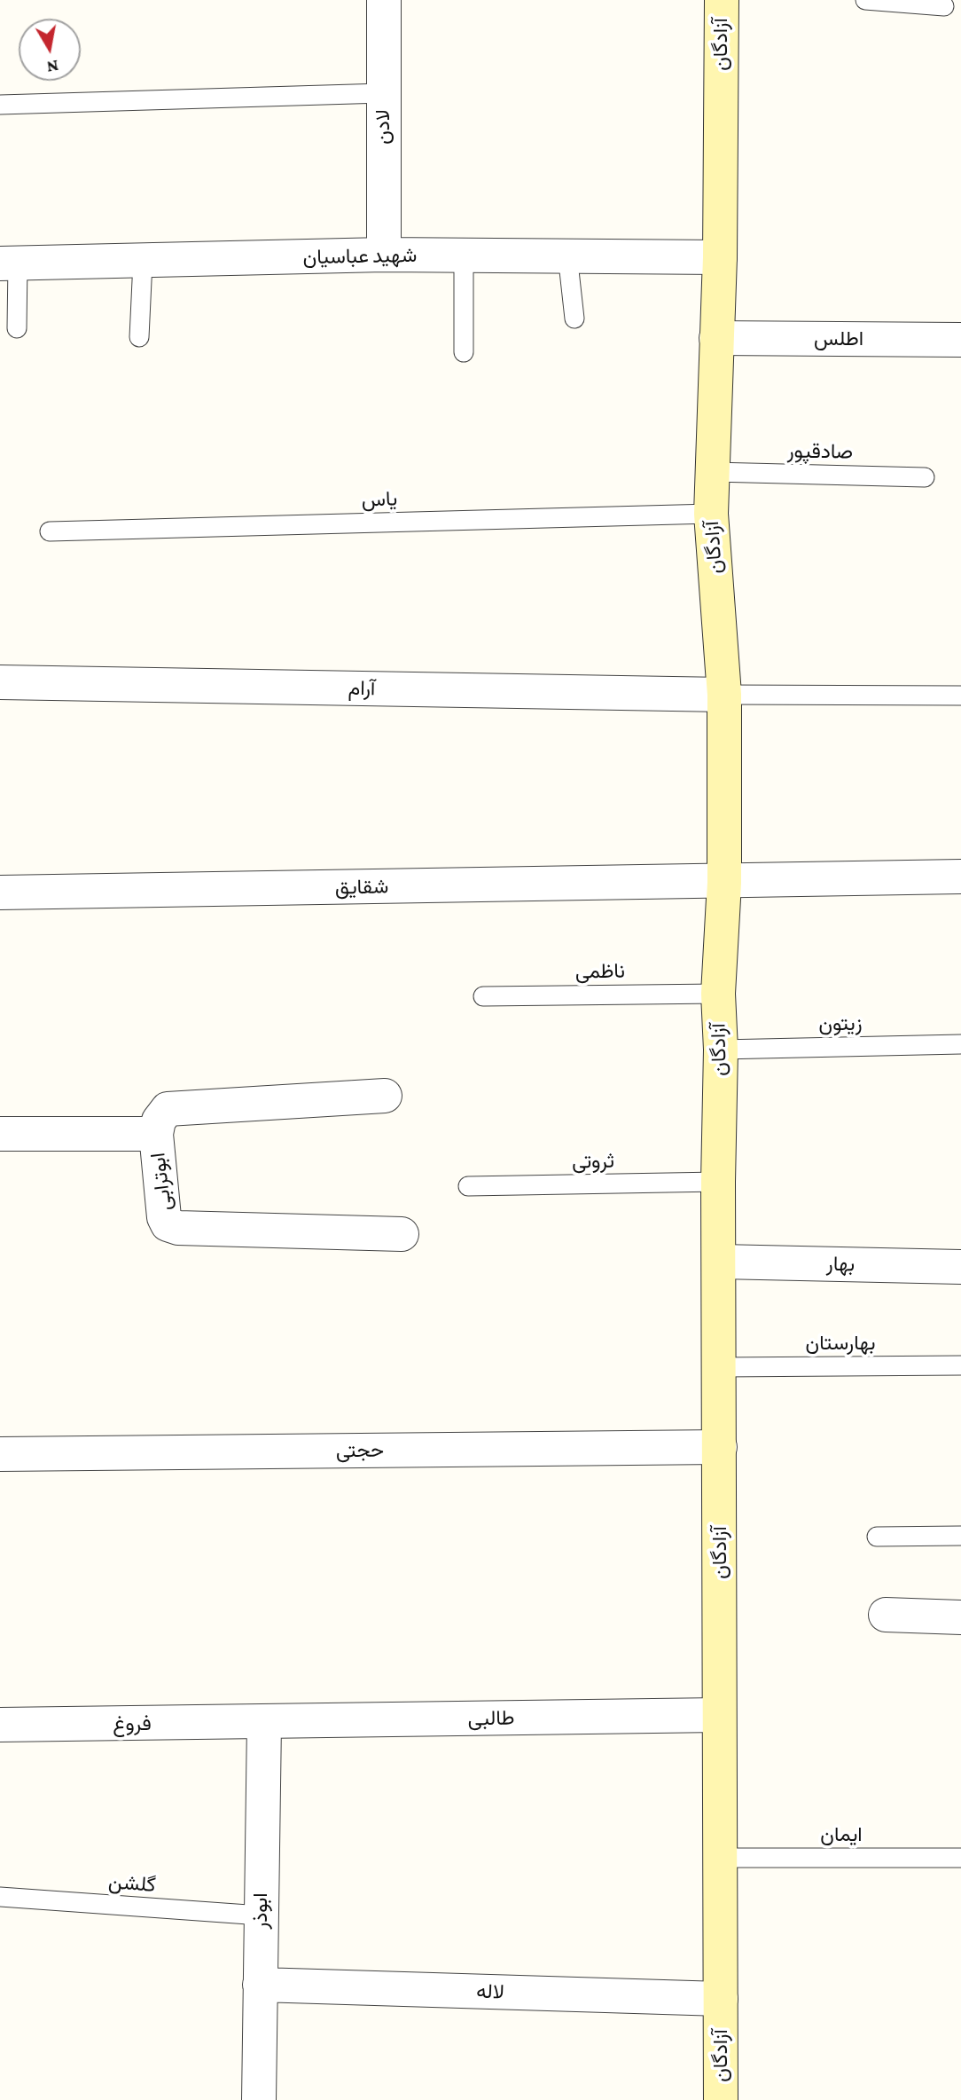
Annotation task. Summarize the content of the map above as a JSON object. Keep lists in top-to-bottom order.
{
  "streets": {
    "street": [
      "آزادگان",
      "لادن",
      "شهید عباسیان",
      "اطلس",
      "آرام",
      "شقایق",
      "ابوترابی",
      "بهار",
      "حجتی",
      "طالبی",
      "فروغ",
      "ابوذر",
      "لاله"
    ],
    "lane": [
      "صادقپور",
      "یاس",
      "ناظمی",
      "زیتون",
      "ثروتی",
      "بهارستان",
      "ایمان",
      "گلشن"
    ]
  },
  "crossings": [
    ["آزادگان", "شهید عباسیان"],
    ["آزادگان", "اطلس"],
    ["آزادگان", "صادقپور"],
    ["آزادگان", "یاس"],
    ["آزادگان", "آرام"],
    ["آزادگان", "شقایق"],
    ["آزادگان", "ناظمی"],
    ["آزادگان", "زیتون"],
    ["آزادگان", "ثروتی"],
    ["آزادگان", "بهار"],
    ["آزادگان", "بهارستان"],
    ["آزادگان", "حجتی"],
    ["آزادگان", "طالبی"],
    ["آزادگان", "ایمان"],
    ["آزادگان", "لاله"],
    ["لادن", "شهید عباسیان"],
    ["طالبی", "فروغ"],
    ["طالبی", "ابوذر"],
    ["فروغ", "ابوذر"],
    ["گلشن", "ابوذر"],
    ["ابوذر", "لاله"]
  ],
  "north": "bottom"
}
